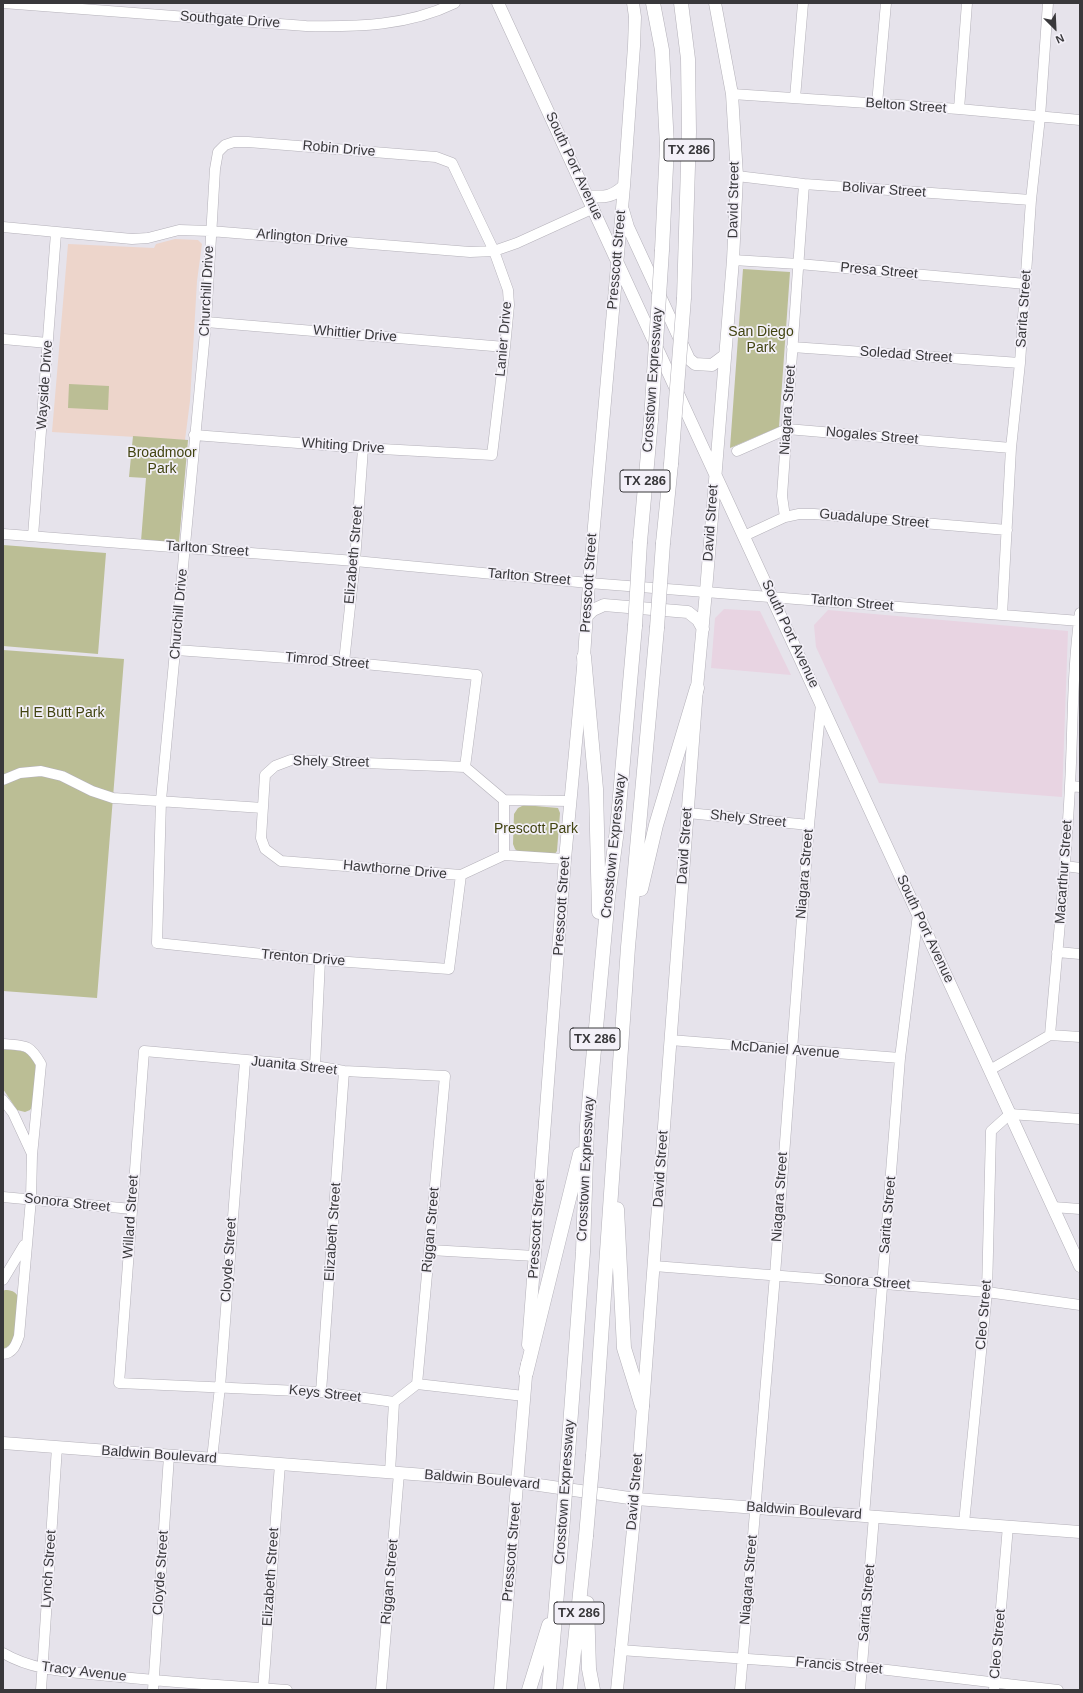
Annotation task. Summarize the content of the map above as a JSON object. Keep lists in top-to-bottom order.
{
  "streets": {
    "highway": ["TX 286", "Crosstown Expressway"],
    "main road": [
      "South Port Avenue",
      "David Street",
      "Presscott Street",
      "Baldwin Boulevard"
    ],
    "street": [
      "Southgate Drive",
      "Belton Street",
      "Robin Drive",
      "Bolivar Street",
      "Arlington Drive",
      "Presa Street",
      "Churchill Drive",
      "Sarita Street",
      "Whittier Drive",
      "Lanier Drive",
      "Soledad Street",
      "Wayside Drive",
      "Niagara Street",
      "Nogales Street",
      "Whiting Drive",
      "Guadalupe Street",
      "Tarlton Street",
      "Elizabeth Street",
      "Timrod Street",
      "Shely Street",
      "Hawthorne Drive",
      "Macarthur Street",
      "Trenton Drive",
      "McDaniel Avenue",
      "Juanita Street",
      "Sonora Street",
      "Willard Street",
      "Riggan Street",
      "Cloyde Street",
      "Cleo Street",
      "Keys Street",
      "Lynch Street",
      "Francis Street",
      "Tracy Avenue"
    ]
  },
  "crossings": [
    ["Belton Street", "David Street"],
    ["Belton Street", "Sarita Street"],
    ["Robin Drive", "Churchill Drive"],
    ["Robin Drive", "Lanier Drive"],
    ["South Port Avenue", "David Street"],
    ["South Port Avenue", "Arlington Drive"],
    ["South Port Avenue", "Presscott Street"],
    ["South Port Avenue", "Sarita Street"],
    ["South Port Avenue", "Niagara Street"],
    ["South Port Avenue", "Guadalupe Street"],
    ["South Port Avenue", "Tarlton Street"],
    ["South Port Avenue", "Cleo Street"],
    ["Bolivar Street", "David Street"],
    ["Bolivar Street", "Sarita Street"],
    ["Bolivar Street", "Niagara Street"],
    ["David Street", "Presa Street"],
    ["David Street", "Tarlton Street"],
    ["David Street", "Shely Street"],
    ["David Street", "McDaniel Avenue"],
    ["David Street", "Sonora Street"],
    ["David Street", "Baldwin Boulevard"],
    ["David Street", "Francis Street"],
    ["Arlington Drive", "Churchill Drive"],
    ["Arlington Drive", "Lanier Drive"],
    ["Arlington Drive", "Wayside Drive"],
    ["Presscott Street", "Tarlton Street"],
    ["Presscott Street", "Hawthorne Drive"],
    ["Presscott Street", "Baldwin Boulevard"],
    ["Presa Street", "Sarita Street"],
    ["Presa Street", "Niagara Street"],
    ["Churchill Drive", "Whittier Drive"],
    ["Churchill Drive", "Whiting Drive"],
    ["Churchill Drive", "Tarlton Street"],
    ["Churchill Drive", "Timrod Street"],
    ["Churchill Drive", "Trenton Drive"],
    ["Sarita Street", "Soledad Street"],
    ["Sarita Street", "Nogales Street"],
    ["Sarita Street", "Guadalupe Street"],
    ["Sarita Street", "Tarlton Street"],
    ["Sarita Street", "McDaniel Avenue"],
    ["Sarita Street", "Sonora Street"],
    ["Sarita Street", "Baldwin Boulevard"],
    ["Sarita Street", "Francis Street"],
    ["Whittier Drive", "Lanier Drive"],
    ["Lanier Drive", "Whiting Drive"],
    ["Soledad Street", "Niagara Street"],
    ["Wayside Drive", "Tarlton Street"],
    ["Niagara Street", "Nogales Street"],
    ["Niagara Street", "Guadalupe Street"],
    ["Niagara Street", "Shely Street"],
    ["Niagara Street", "McDaniel Avenue"],
    ["Niagara Street", "Sonora Street"],
    ["Niagara Street", "Baldwin Boulevard"],
    ["Niagara Street", "Francis Street"],
    ["Whiting Drive", "Elizabeth Street"],
    ["Tarlton Street", "Elizabeth Street"],
    ["Tarlton Street", "Macarthur Street"],
    ["Elizabeth Street", "Timrod Street"],
    ["Elizabeth Street", "Juanita Street"],
    ["Elizabeth Street", "Keys Street"],
    ["Elizabeth Street", "Baldwin Boulevard"],
    ["Elizabeth Street", "Tracy Avenue"],
    ["Timrod Street", "Shely Street"],
    ["Shely Street", "Hawthorne Drive"],
    ["Hawthorne Drive", "Trenton Drive"],
    ["Juanita Street", "Willard Street"],
    ["Juanita Street", "Riggan Street"],
    ["Juanita Street", "Cloyde Street"],
    ["Sonora Street", "Willard Street"],
    ["Sonora Street", "Cleo Street"],
    ["Willard Street", "Keys Street"],
    ["Riggan Street", "Keys Street"],
    ["Riggan Street", "Baldwin Boulevard"],
    ["Cloyde Street", "Keys Street"],
    ["Cloyde Street", "Baldwin Boulevard"],
    ["Cloyde Street", "Tracy Avenue"],
    ["Cleo Street", "Baldwin Boulevard"],
    ["Cleo Street", "Francis Street"],
    ["Baldwin Boulevard", "Lynch Street"],
    ["Lynch Street", "Tracy Avenue"]
  ],
  "parks": [
    "San Diego Park",
    "Broadmoor Park",
    "H E Butt Park",
    "Prescott Park"
  ],
  "north": "bottom right"
}
